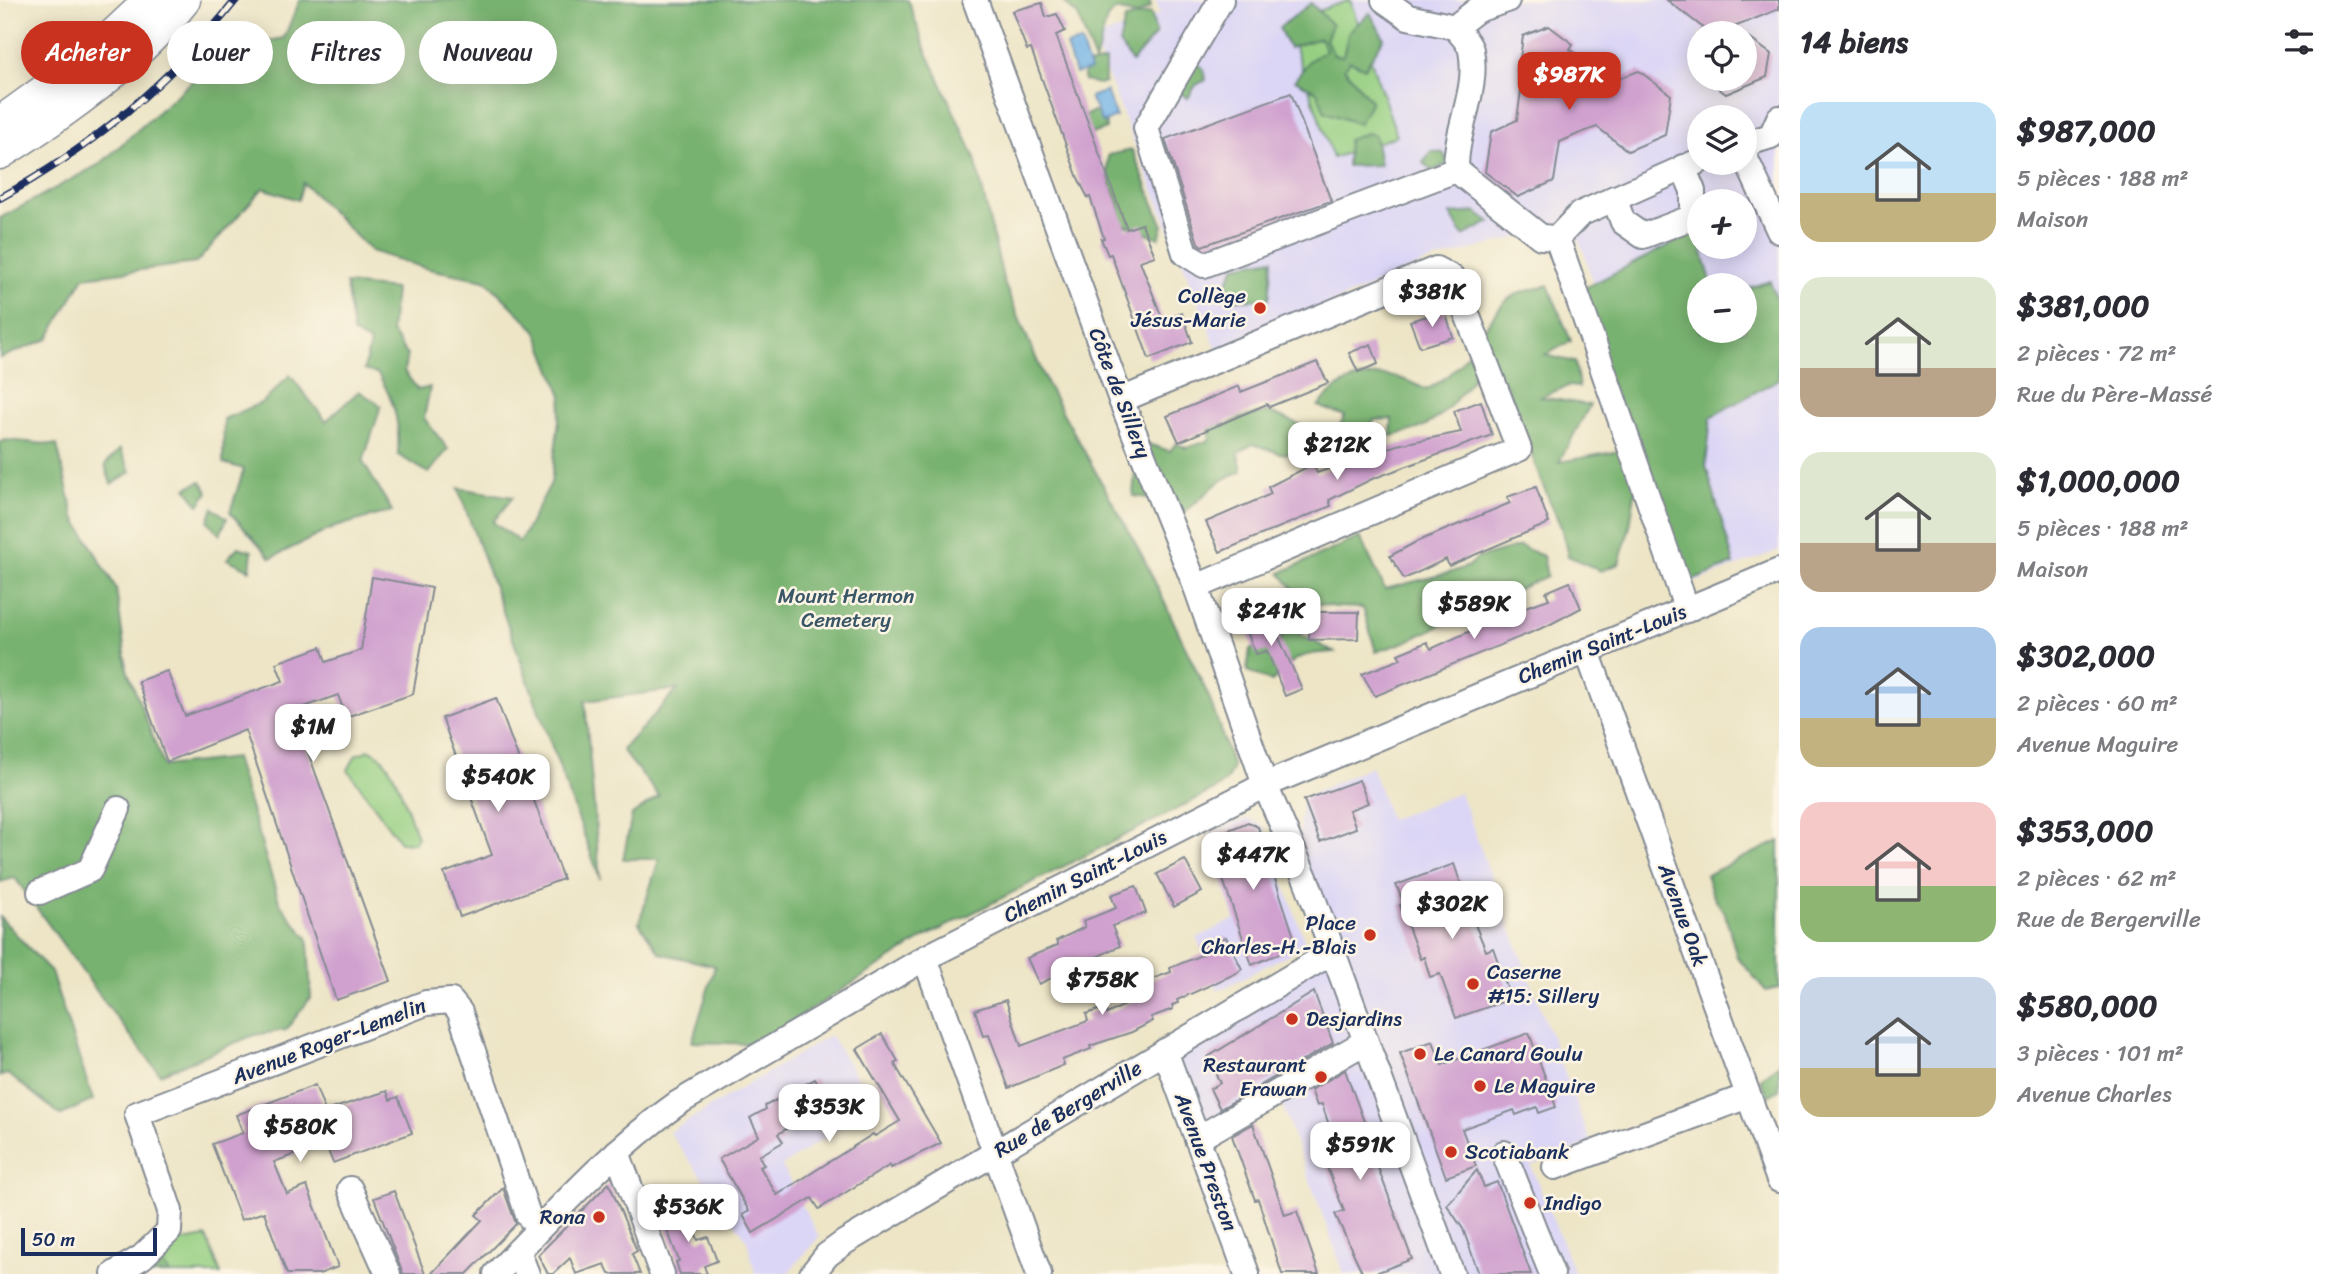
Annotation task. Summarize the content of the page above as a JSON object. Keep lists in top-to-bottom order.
{
  "streets": {
    "street": [
      "Côte de Sillery",
      "Chemin Saint-Louis",
      "Avenue Oak",
      "Avenue Roger-Lemelin",
      "Rue de Bergerville",
      "Avenue Preston"
    ]
  },
  "crossings": [
    ["Côte de Sillery", "Chemin Saint-Louis"],
    ["Côte de Sillery", "Rue de Bergerville"],
    ["Chemin Saint-Louis", "Avenue Oak"],
    ["Chemin Saint-Louis", "Avenue Roger-Lemelin"],
    ["Rue de Bergerville", "Avenue Preston"]
  ],
  "parks": ["Mount Hermon Cemetery"],
  "places": [
    "Collège Jésus-Marie",
    "Place Charles-H.-Blais",
    "Caserne #15: Sillery",
    "Desjardins",
    "Le Canard Goulu",
    "Restaurant Erawan",
    "Le Maguire",
    "Scotiabank",
    "Indigo",
    "Rona"
  ],
  "scale_bar": "50 m",
  "page": {
    "heading": "14 biens",
    "map_buttons": ["+", "−"],
    "chip": [
      "Acheter",
      "Louer",
      "Filtres",
      "Nouveau"
    ],
    "price": [
      "$987K",
      "$381K",
      "$212K",
      "$589K",
      "$241K",
      "$1M",
      "$540K",
      "$447K",
      "$302K",
      "$758K",
      "$353K",
      "$580K",
      "$591K",
      "$536K"
    ],
    "list": [
      {
        "name": "$987,000",
        "note": "5 pièces · 188 m² · Maison"
      },
      {
        "name": "$381,000",
        "note": "2 pièces · 72 m² · Rue du Père-Massé"
      },
      {
        "name": "$1,000,000",
        "note": "5 pièces · 188 m² · Maison"
      },
      {
        "name": "$302,000",
        "note": "2 pièces · 60 m² · Avenue Maguire"
      },
      {
        "name": "$353,000",
        "note": "2 pièces · 62 m² · Rue de Bergerville"
      },
      {
        "name": "$580,000",
        "note": "3 pièces · 101 m² · Avenue Charles"
      }
    ],
    "scale": "50 m"
  }
}
